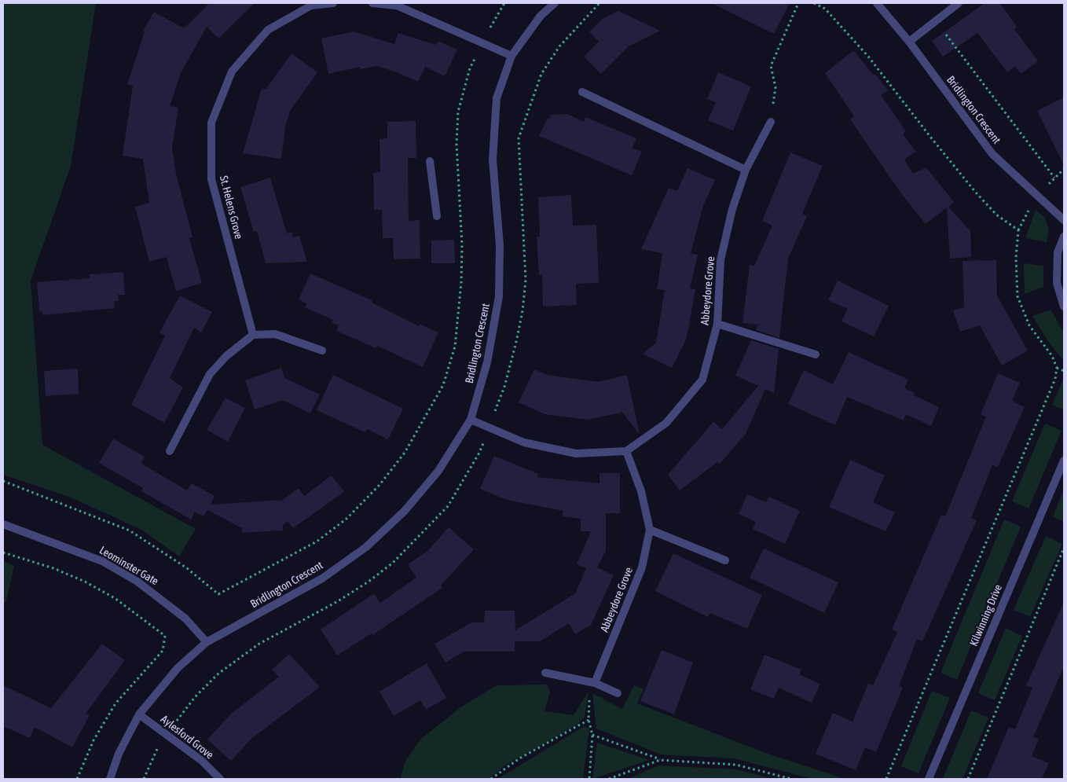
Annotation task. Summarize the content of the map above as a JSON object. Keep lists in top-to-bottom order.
{
  "streets": {
    "street": [
      "Bridlington Crescent",
      "St. Helens Grove",
      "Abbeydore Grove",
      "Leominster Gate",
      "Kilwinning Drive",
      "Aylesford Grove"
    ]
  },
  "crossings": [
    ["Bridlington Crescent", "Leominster Gate"],
    ["Bridlington Crescent", "Aylesford Grove"]
  ]
}
